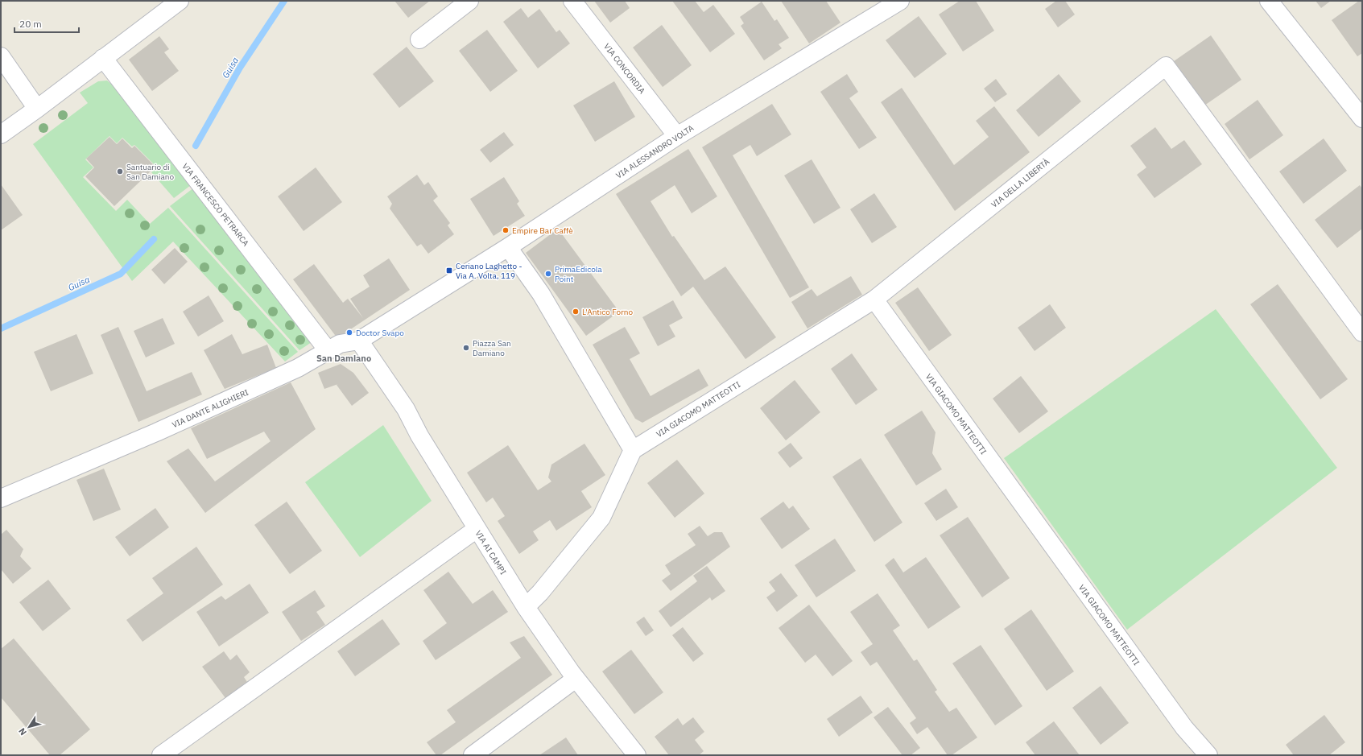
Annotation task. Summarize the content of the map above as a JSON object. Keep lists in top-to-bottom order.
{
  "streets": {
    "street": [
      "VIA CONCORDIA",
      "VIA ALESSANDRO VOLTA",
      "VIA DELLA LIBERTÀ",
      "VIA FRANCESCO PETRARCA",
      "VIA DANTE ALIGHIERI",
      "VIA GIACOMO MATTEOTTI",
      "VIA AI CAMPI"
    ]
  },
  "crossings": [
    ["VIA CONCORDIA", "VIA ALESSANDRO VOLTA"],
    ["VIA ALESSANDRO VOLTA", "VIA DANTE ALIGHIERI"],
    ["VIA DELLA LIBERTÀ", "VIA GIACOMO MATTEOTTI"],
    ["VIA FRANCESCO PETRARCA", "VIA DANTE ALIGHIERI"],
    ["VIA DANTE ALIGHIERI", "VIA AI CAMPI"]
  ],
  "districts": ["San Damiano"],
  "water": ["Guisa"],
  "places": {
    "other": [
      "Santuario di San Damiano",
      "Empire Bar Caffè",
      "PrimaEdicola Point",
      "L'Antico Forno",
      "Doctor Svapo",
      "Piazza San Damiano"
    ],
    "transit": ["Ceriano Laghetto - Via A. Volta, 119"]
  },
  "scale_bar": "20 m",
  "north": "bottom left"
}
